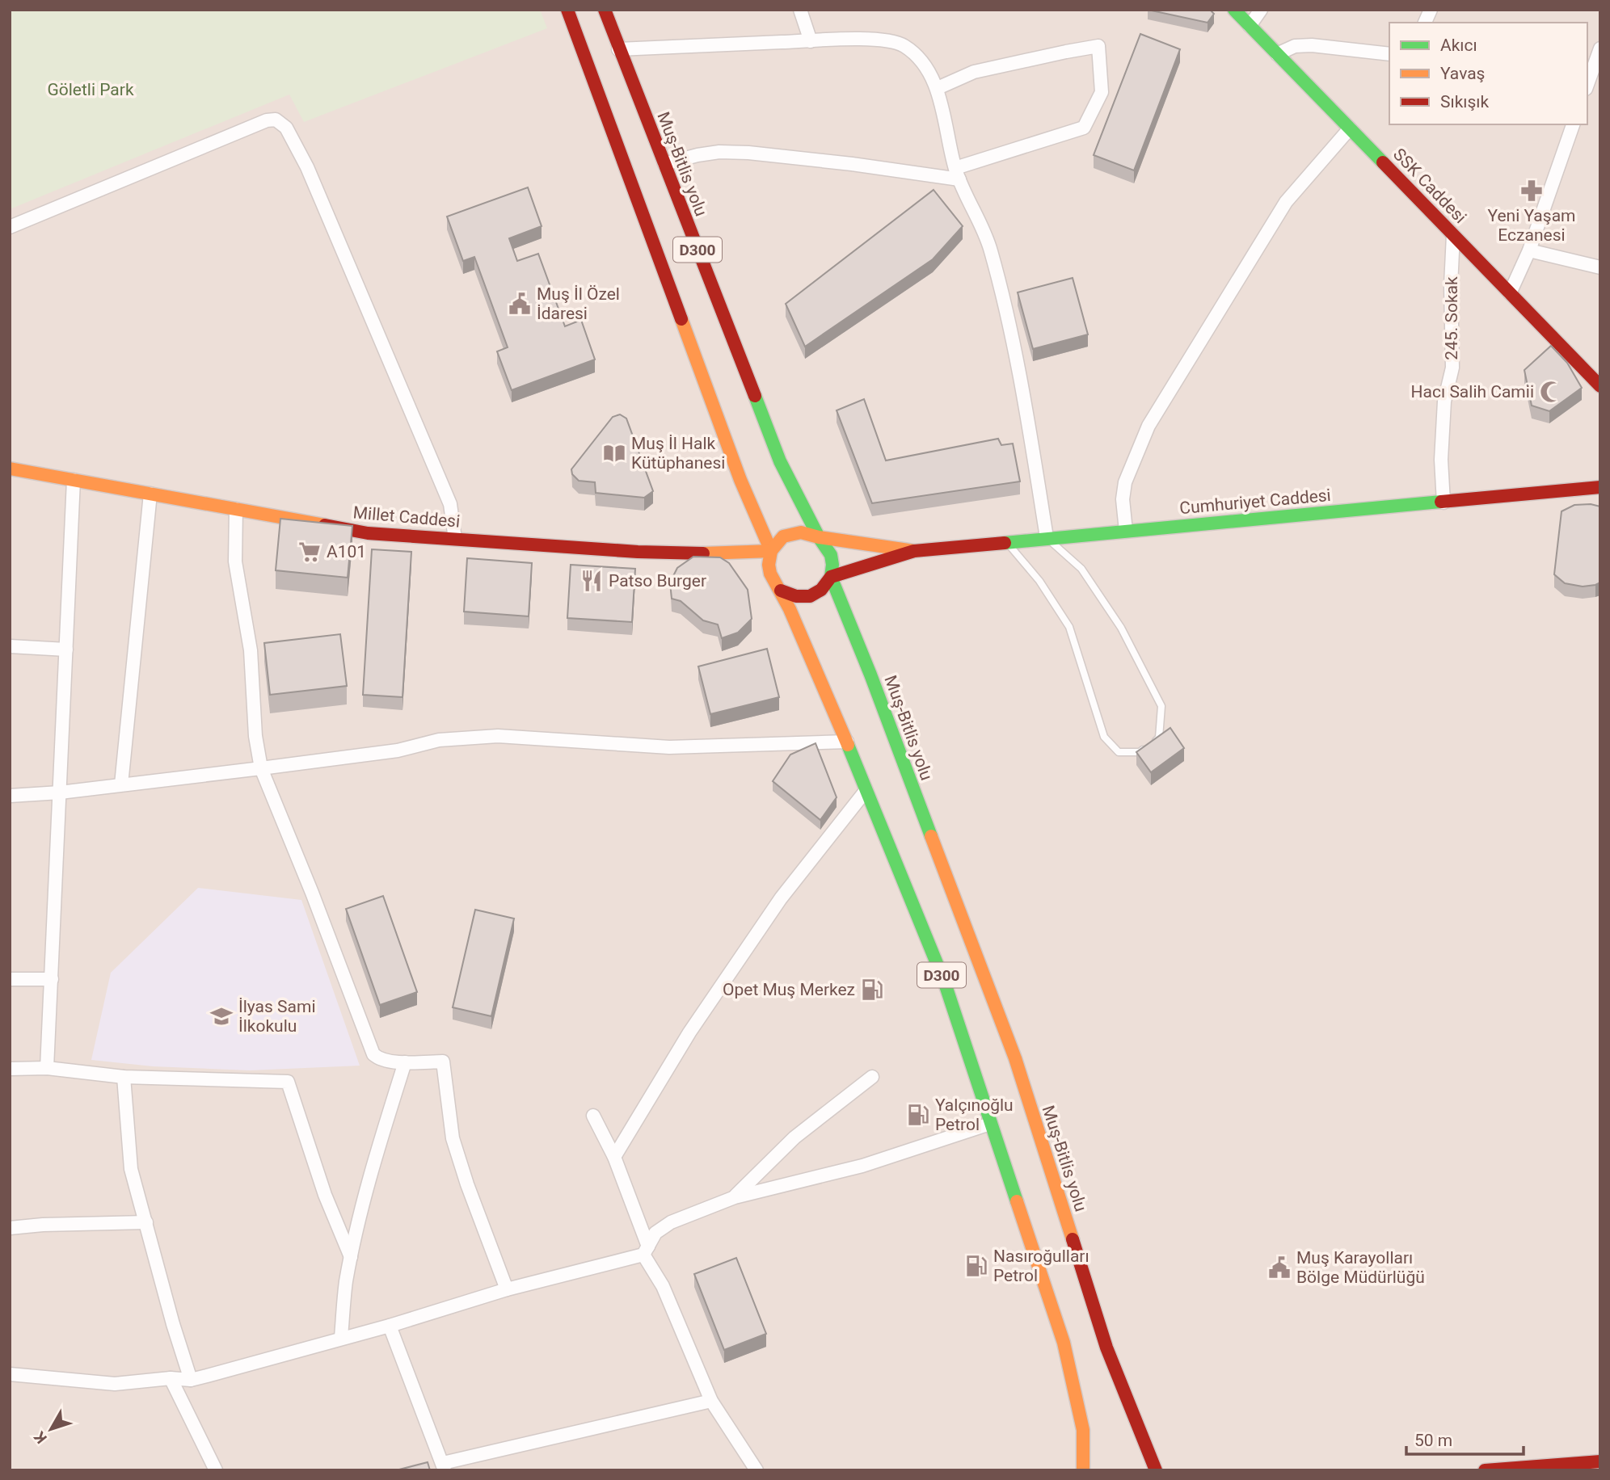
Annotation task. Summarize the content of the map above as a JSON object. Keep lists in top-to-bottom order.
{
  "streets": {
    "main road": [
      "Muş-Bitlis yolu",
      "SSK Caddesi",
      "D300",
      "Cumhuriyet Caddesi",
      "Millet Caddesi"
    ],
    "street": ["245. Sokak"]
  },
  "crossings": [
    ["Muş-Bitlis yolu", "D300"],
    ["Muş-Bitlis yolu", "Cumhuriyet Caddesi"],
    ["Muş-Bitlis yolu", "Millet Caddesi"],
    ["SSK Caddesi", "245. Sokak"],
    ["D300", "Cumhuriyet Caddesi"],
    ["D300", "Millet Caddesi"],
    ["245. Sokak", "Cumhuriyet Caddesi"],
    ["Cumhuriyet Caddesi", "Millet Caddesi"]
  ],
  "parks": ["Göletli Park"],
  "places": {
    "pharmacy": ["Yeni Yaşam Eczanesi"],
    "public building": ["Muş İl Özel İdaresi", "Muş Karayolları Bölge Müdürlüğü"],
    "mosque": ["Hacı Salih Camii"],
    "library": ["Muş İl Halk Kütüphanesi"],
    "supermarket": ["A101"],
    "restaurant": ["Patso Burger"],
    "fuel station": ["Opet Muş Merkez", "Yalçınoğlu Petrol", "Nasıroğulları Petrol"],
    "school or university": ["İlyas Sami İlkokulu"]
  },
  "legend": ["Akıcı", "Yavaş", "Sıkışık"],
  "scale_bar": "50 m",
  "north": "bottom left"
}
